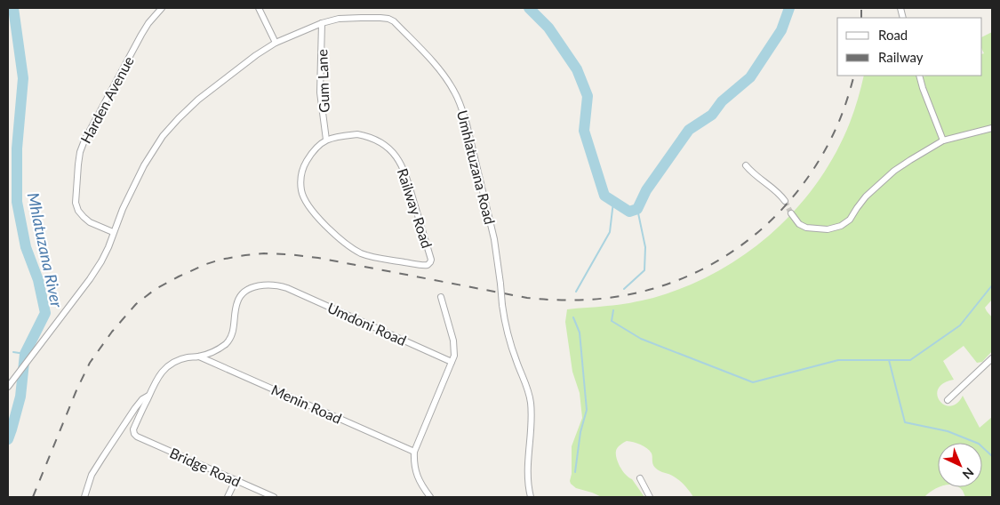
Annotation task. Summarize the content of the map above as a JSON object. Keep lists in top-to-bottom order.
{
  "streets": {
    "street": [
      "Gum Lane",
      "Harden Avenue",
      "Umhlatuzana Road",
      "Railway Road",
      "Umdoni Road",
      "Menin Road",
      "Bridge Road"
    ]
  },
  "crossings": [
    ["Gum Lane", "Umhlatuzana Road"],
    ["Gum Lane", "Railway Road"],
    ["Harden Avenue", "Umhlatuzana Road"],
    ["Umdoni Road", "Menin Road"]
  ],
  "water": ["Mhlatuzana River"],
  "legend": ["Road", "Railway"],
  "north": "bottom right"
}
